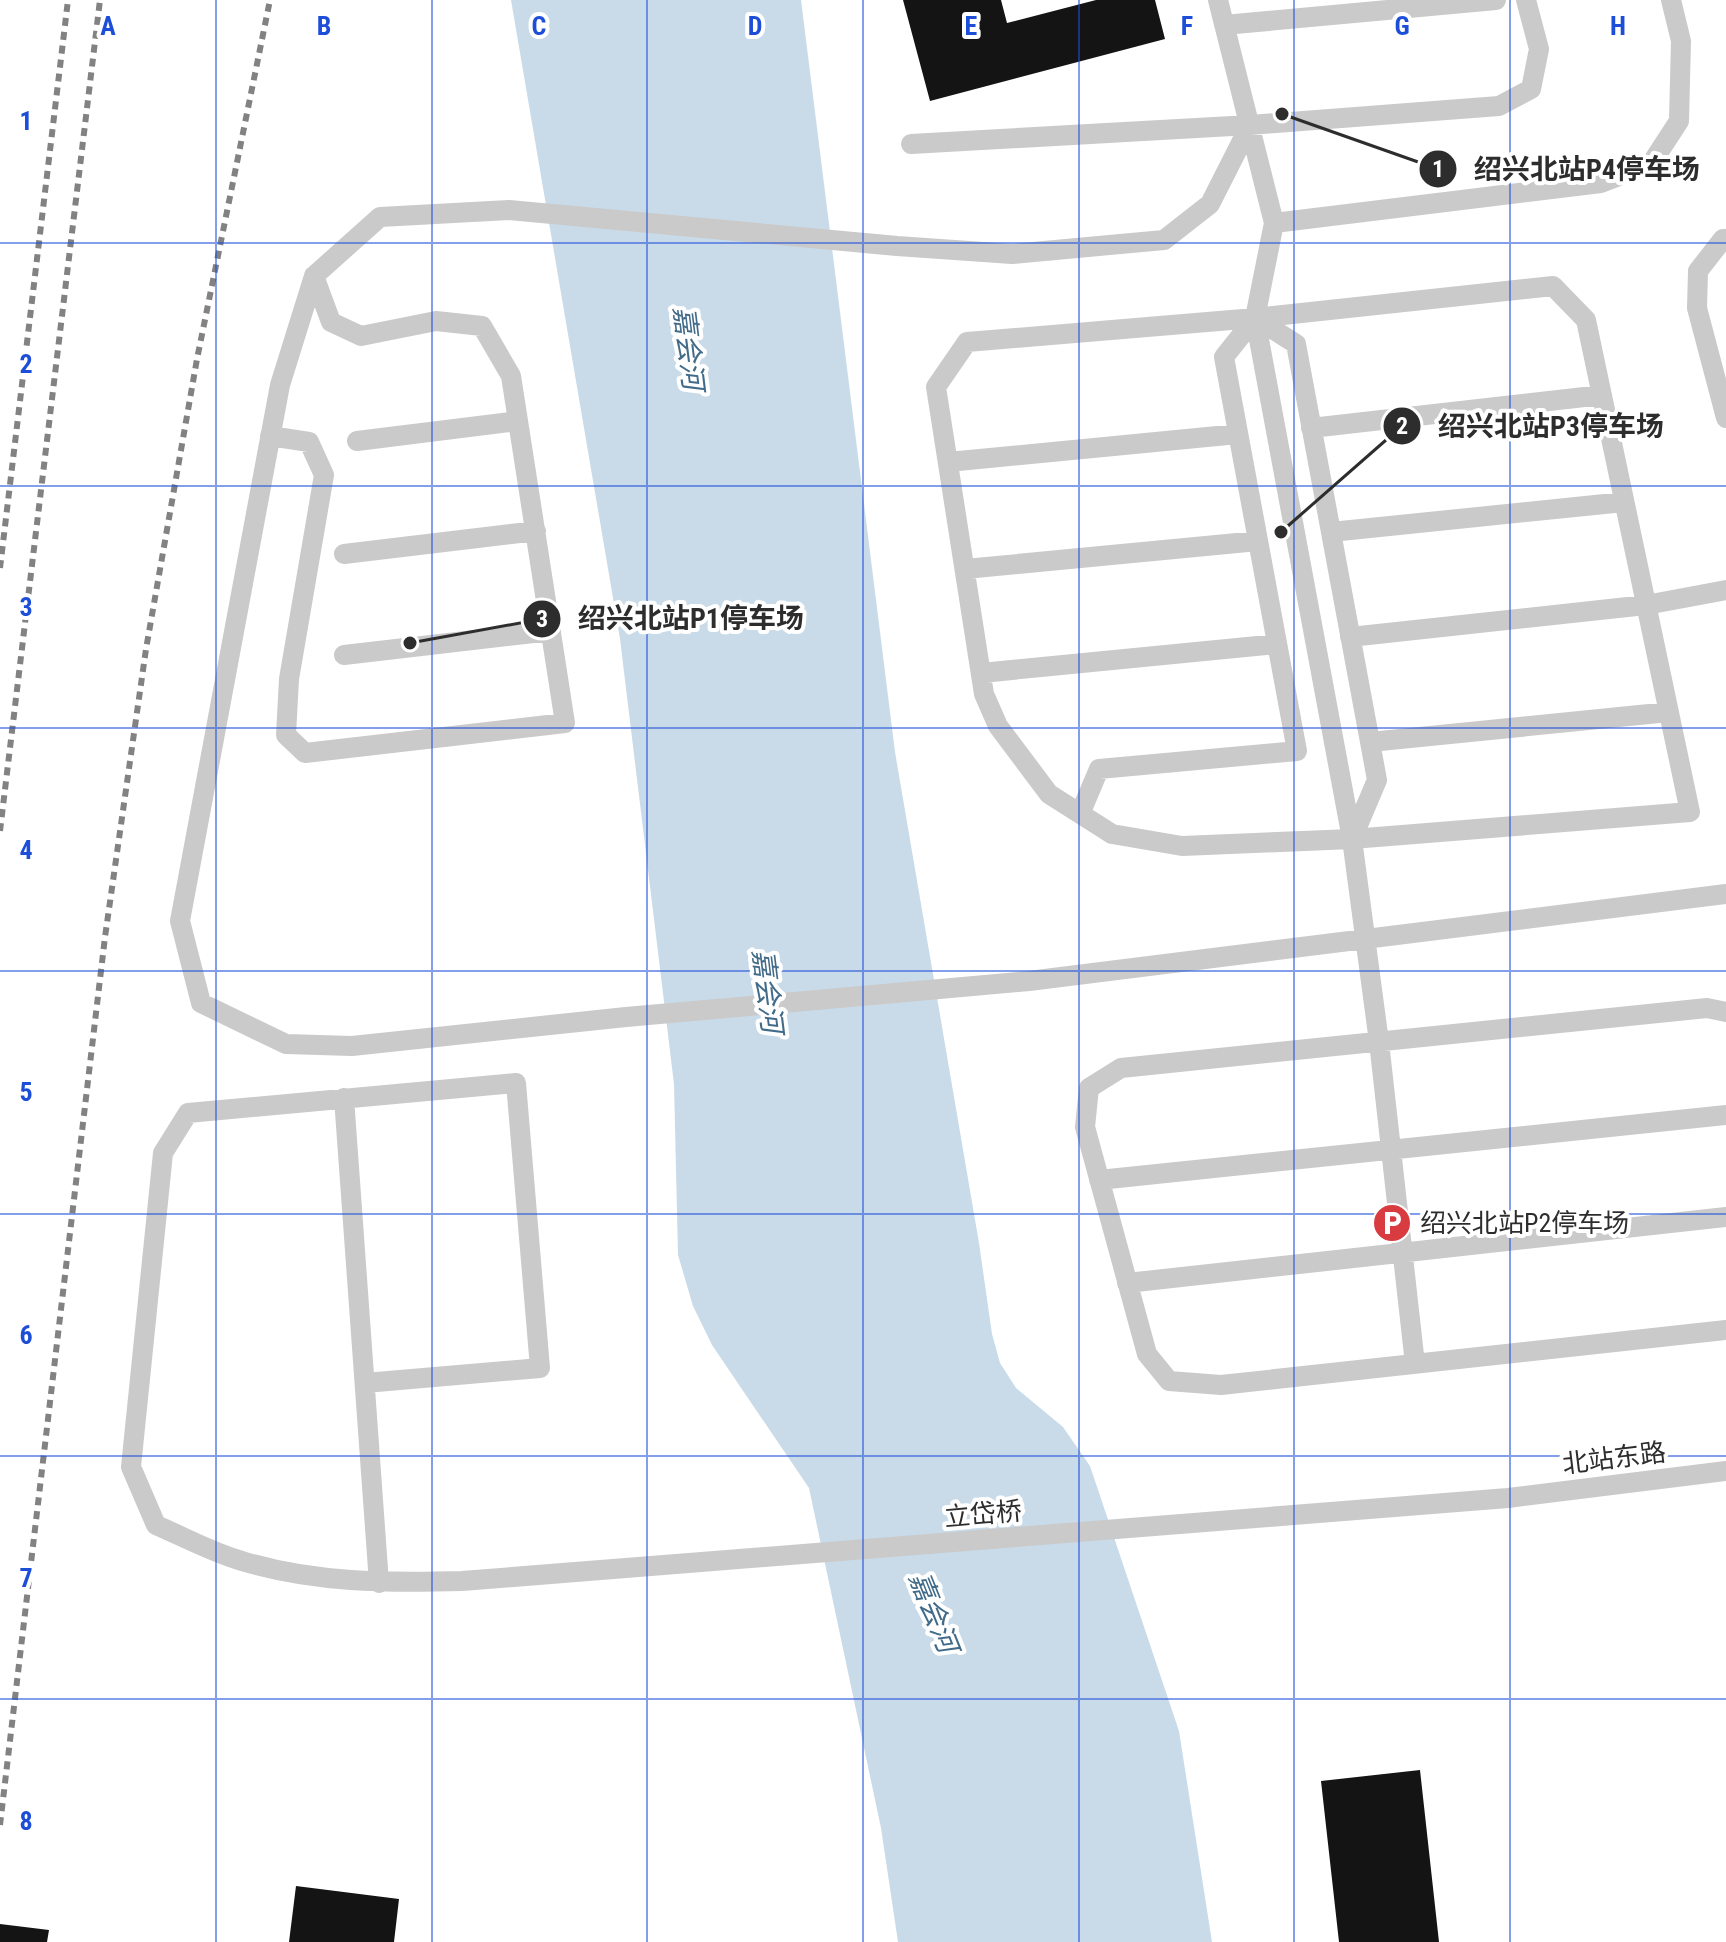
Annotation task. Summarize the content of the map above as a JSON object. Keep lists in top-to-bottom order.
{
  "streets": {
    "lane": ["北站东路", "立岱桥"]
  },
  "crossings": [
    ["北站东路", "立岱桥"]
  ],
  "water": ["嘉会河"],
  "places": {
    "other": ["绍兴北站P4停车场", "绍兴北站P3停车场", "绍兴北站P1停车场"],
    "parking": ["绍兴北站P2停车场"]
  },
  "grid": {
    "columns": [
      "A",
      "B",
      "C",
      "D",
      "E",
      "F",
      "G",
      "H"
    ],
    "rows": [
      "1",
      "2",
      "3",
      "4",
      "5",
      "6",
      "7",
      "8"
    ]
  }
}
